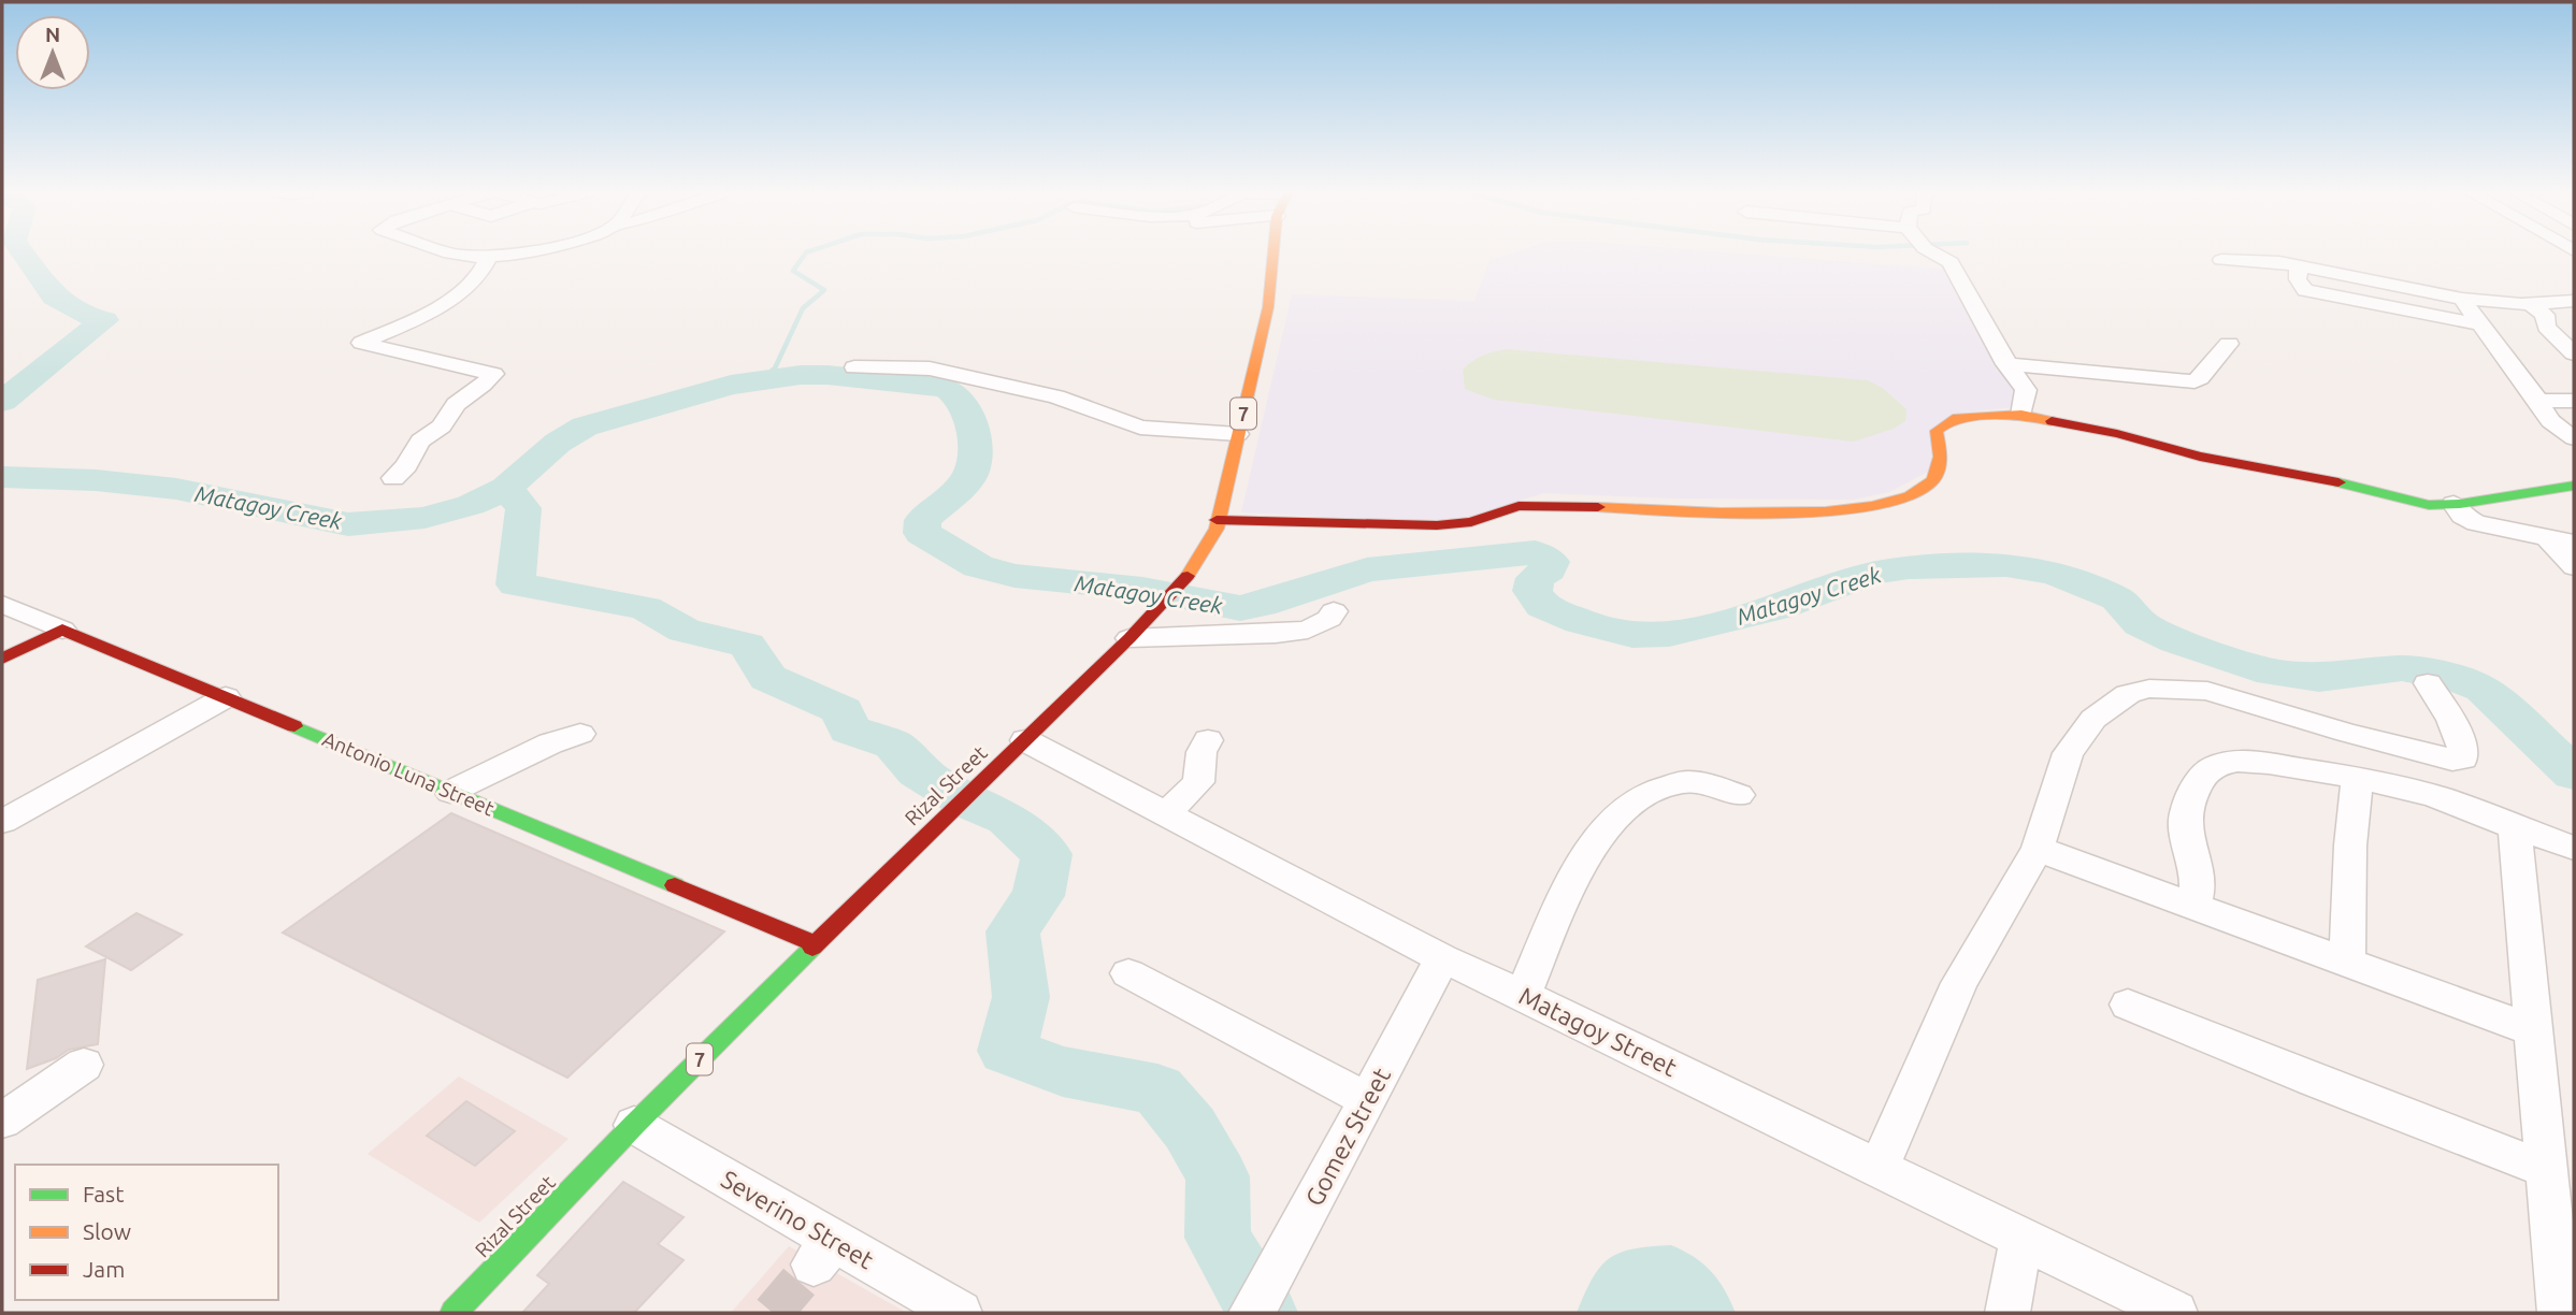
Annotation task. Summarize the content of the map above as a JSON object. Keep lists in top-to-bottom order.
{
  "streets": {
    "street": [
      "7",
      "Antonio Luna Street",
      "Rizal Street",
      "Matagoy Street",
      "Gomez Street",
      "Severino Street"
    ]
  },
  "crossings": [
    ["Antonio Luna Street", "Rizal Street"],
    ["Rizal Street", "Matagoy Street"],
    ["Rizal Street", "Severino Street"],
    ["Matagoy Street", "Gomez Street"]
  ],
  "water": ["Matagoy Creek"],
  "legend": ["Fast", "Slow", "Jam"],
  "north": "top"
}
